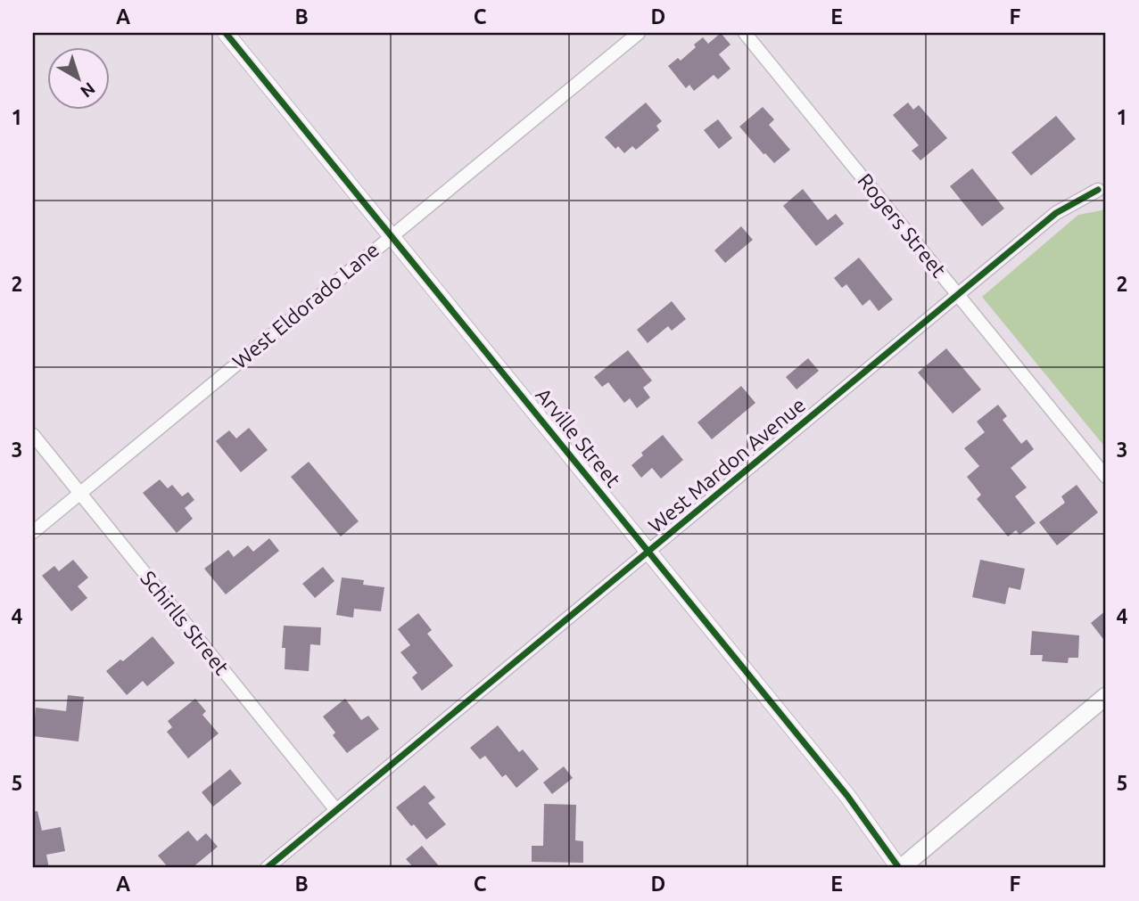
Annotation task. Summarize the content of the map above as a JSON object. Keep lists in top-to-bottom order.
{
  "streets": {
    "street": [
      "Rogers Street",
      "West Eldorado Lane",
      "Arville Street",
      "West Mardon Avenue",
      "Schirlls Street"
    ]
  },
  "crossings": [
    ["Rogers Street", "West Mardon Avenue"],
    ["West Eldorado Lane", "Arville Street"],
    ["West Eldorado Lane", "Schirlls Street"],
    ["Arville Street", "West Mardon Avenue"],
    ["West Mardon Avenue", "Schirlls Street"]
  ],
  "north": "bottom right",
  "grid": {
    "columns": [
      "A",
      "B",
      "C",
      "D",
      "E",
      "F"
    ],
    "rows": [
      "1",
      "2",
      "3",
      "4",
      "5"
    ]
  }
}
